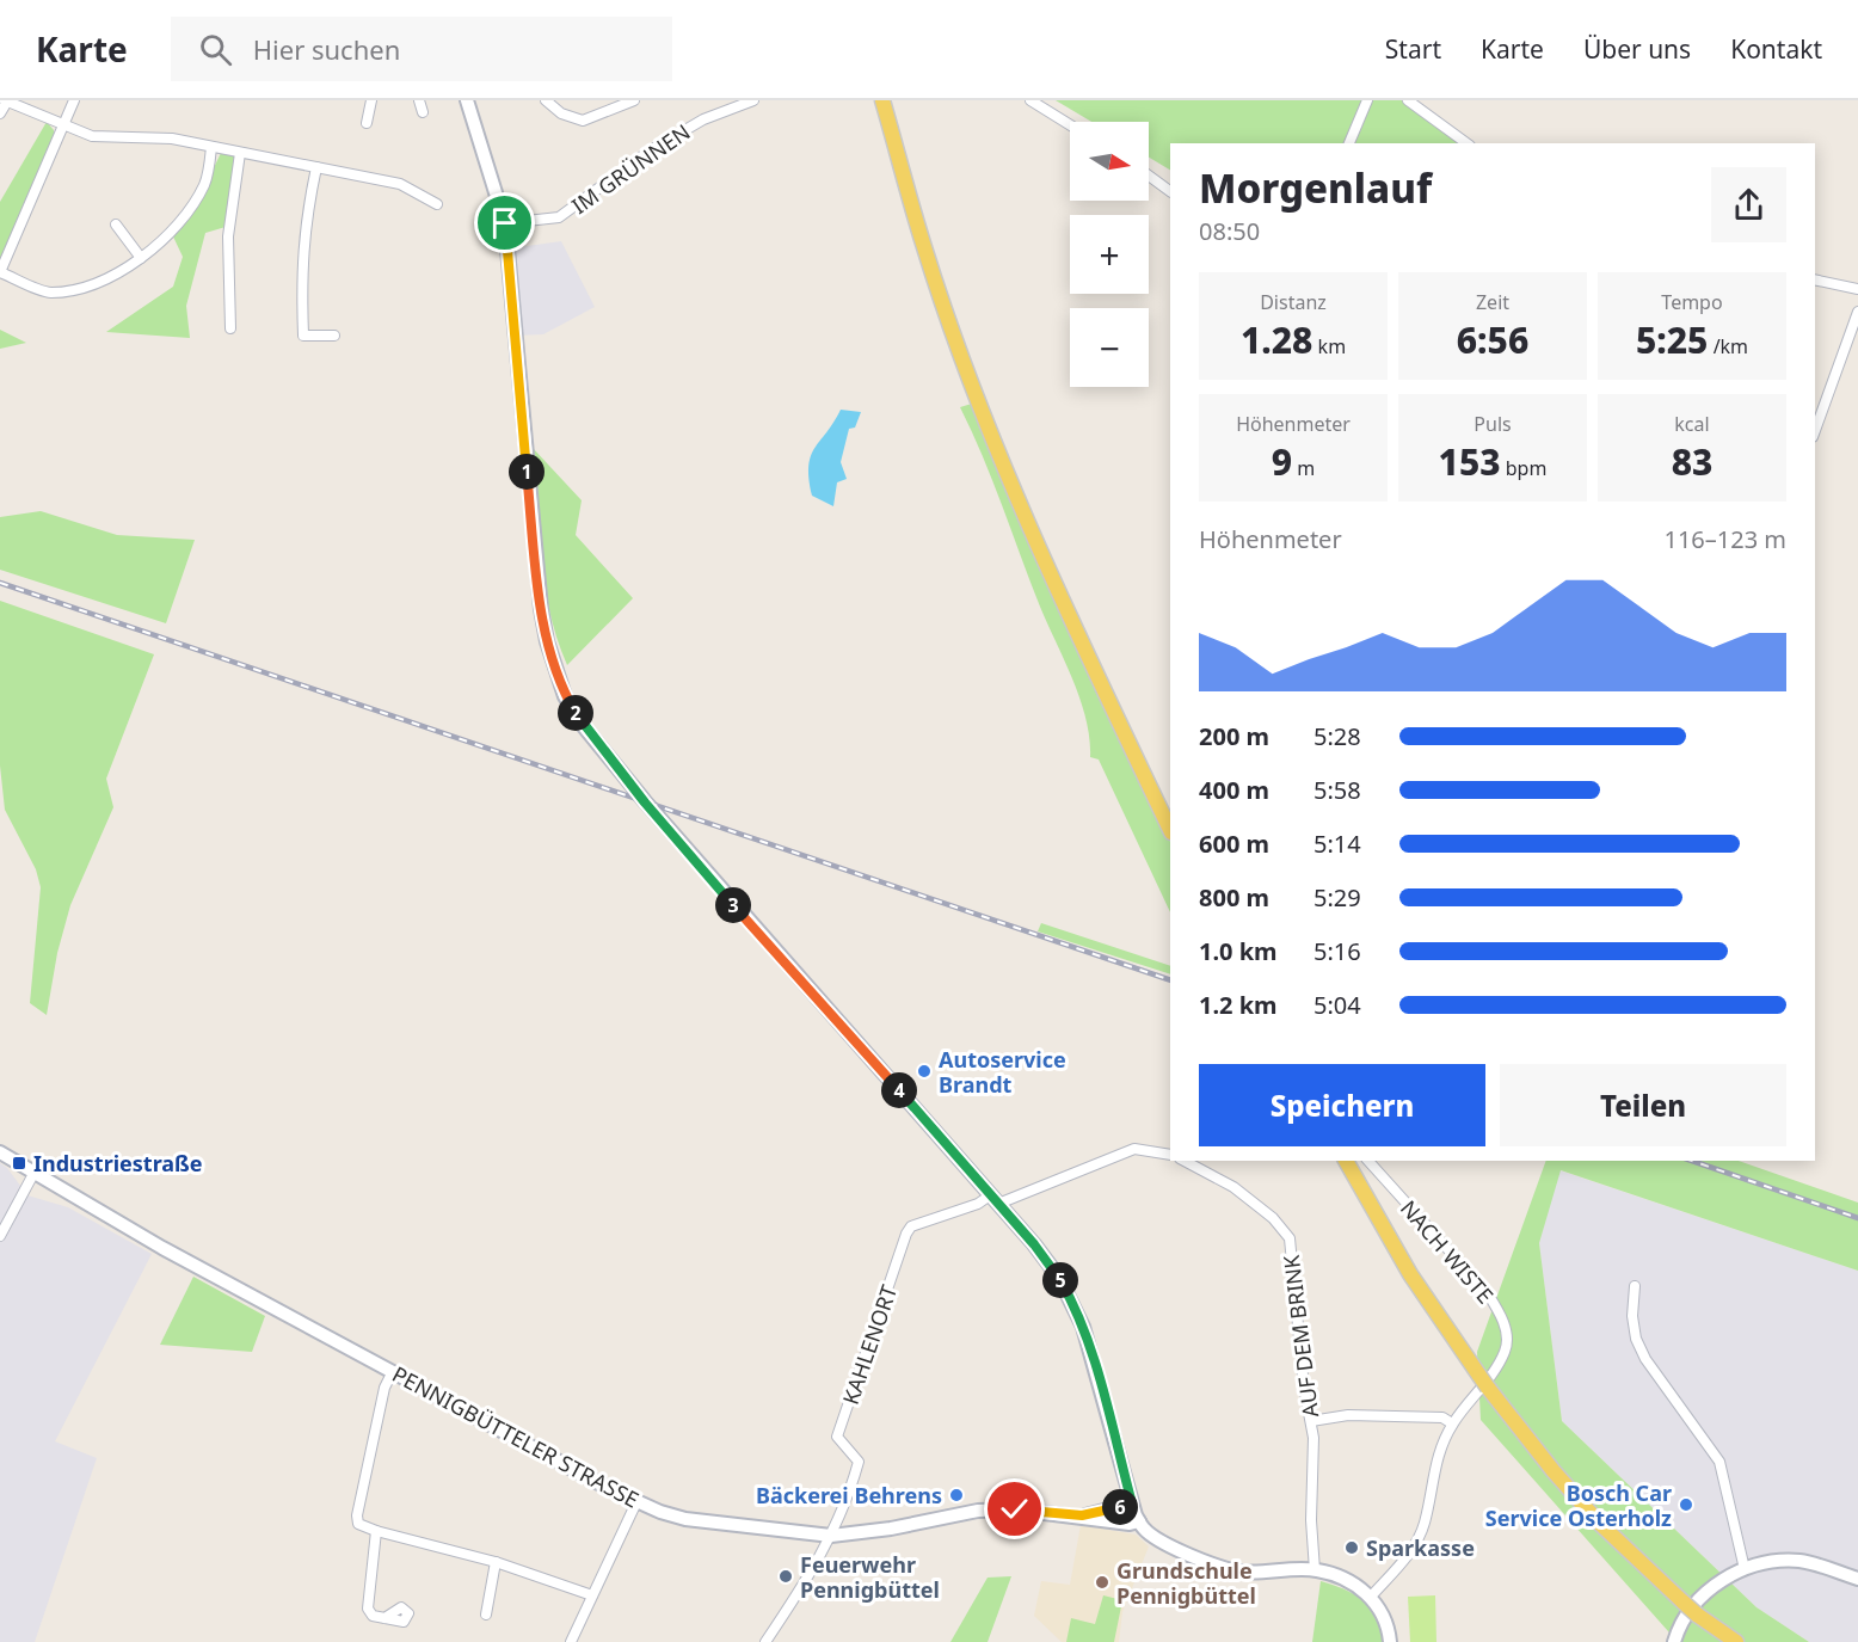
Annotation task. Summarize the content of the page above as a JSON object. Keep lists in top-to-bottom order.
{
  "streets": {
    "street": [
      "IM GRÜNNEN",
      "NACH WISTE",
      "AUF DEM BRINK",
      "KAHLENORT",
      "PENNIGBÜTTELER STRASSE"
    ]
  },
  "crossings": [
    ["KAHLENORT", "PENNIGBÜTTELER STRASSE"]
  ],
  "places": {
    "other": [
      "Autoservice Brandt",
      "Bäckerei Behrens",
      "Bosch Car Service Osterholz",
      "Sparkasse",
      "Feuerwehr Pennigbüttel",
      "Grundschule Pennigbüttel"
    ],
    "transit": ["Industriestraße"]
  },
  "north": "right",
  "page": {
    "header": "Karte",
    "search": "Hier suchen",
    "nav": [
      "Start",
      "Karte",
      "Über uns",
      "Kontakt"
    ],
    "map_buttons": ["+", "−"],
    "heading": ["Morgenlauf", "08:50"],
    "stats": [
      ["Distanz", "1.28 km"],
      ["Zeit", "6:56"],
      ["Tempo", "5:25 /km"],
      ["Höhenmeter", "9 m"],
      ["Puls", "153 bpm"],
      ["kcal", "83"]
    ],
    "pins": [
      "1",
      "2",
      "3",
      "4",
      "5",
      "6"
    ],
    "chart": ["Höhenmeter", "116–123 m"],
    "list": [
      {
        "name": "200 m",
        "note": "5:28"
      },
      {
        "name": "400 m",
        "note": "5:58"
      },
      {
        "name": "600 m",
        "note": "5:14"
      },
      {
        "name": "800 m",
        "note": "5:29"
      },
      {
        "name": "1.0 km",
        "note": "5:16"
      },
      {
        "name": "1.2 km",
        "note": "5:04"
      }
    ],
    "buttons": ["Speichern", "Teilen"]
  }
}
